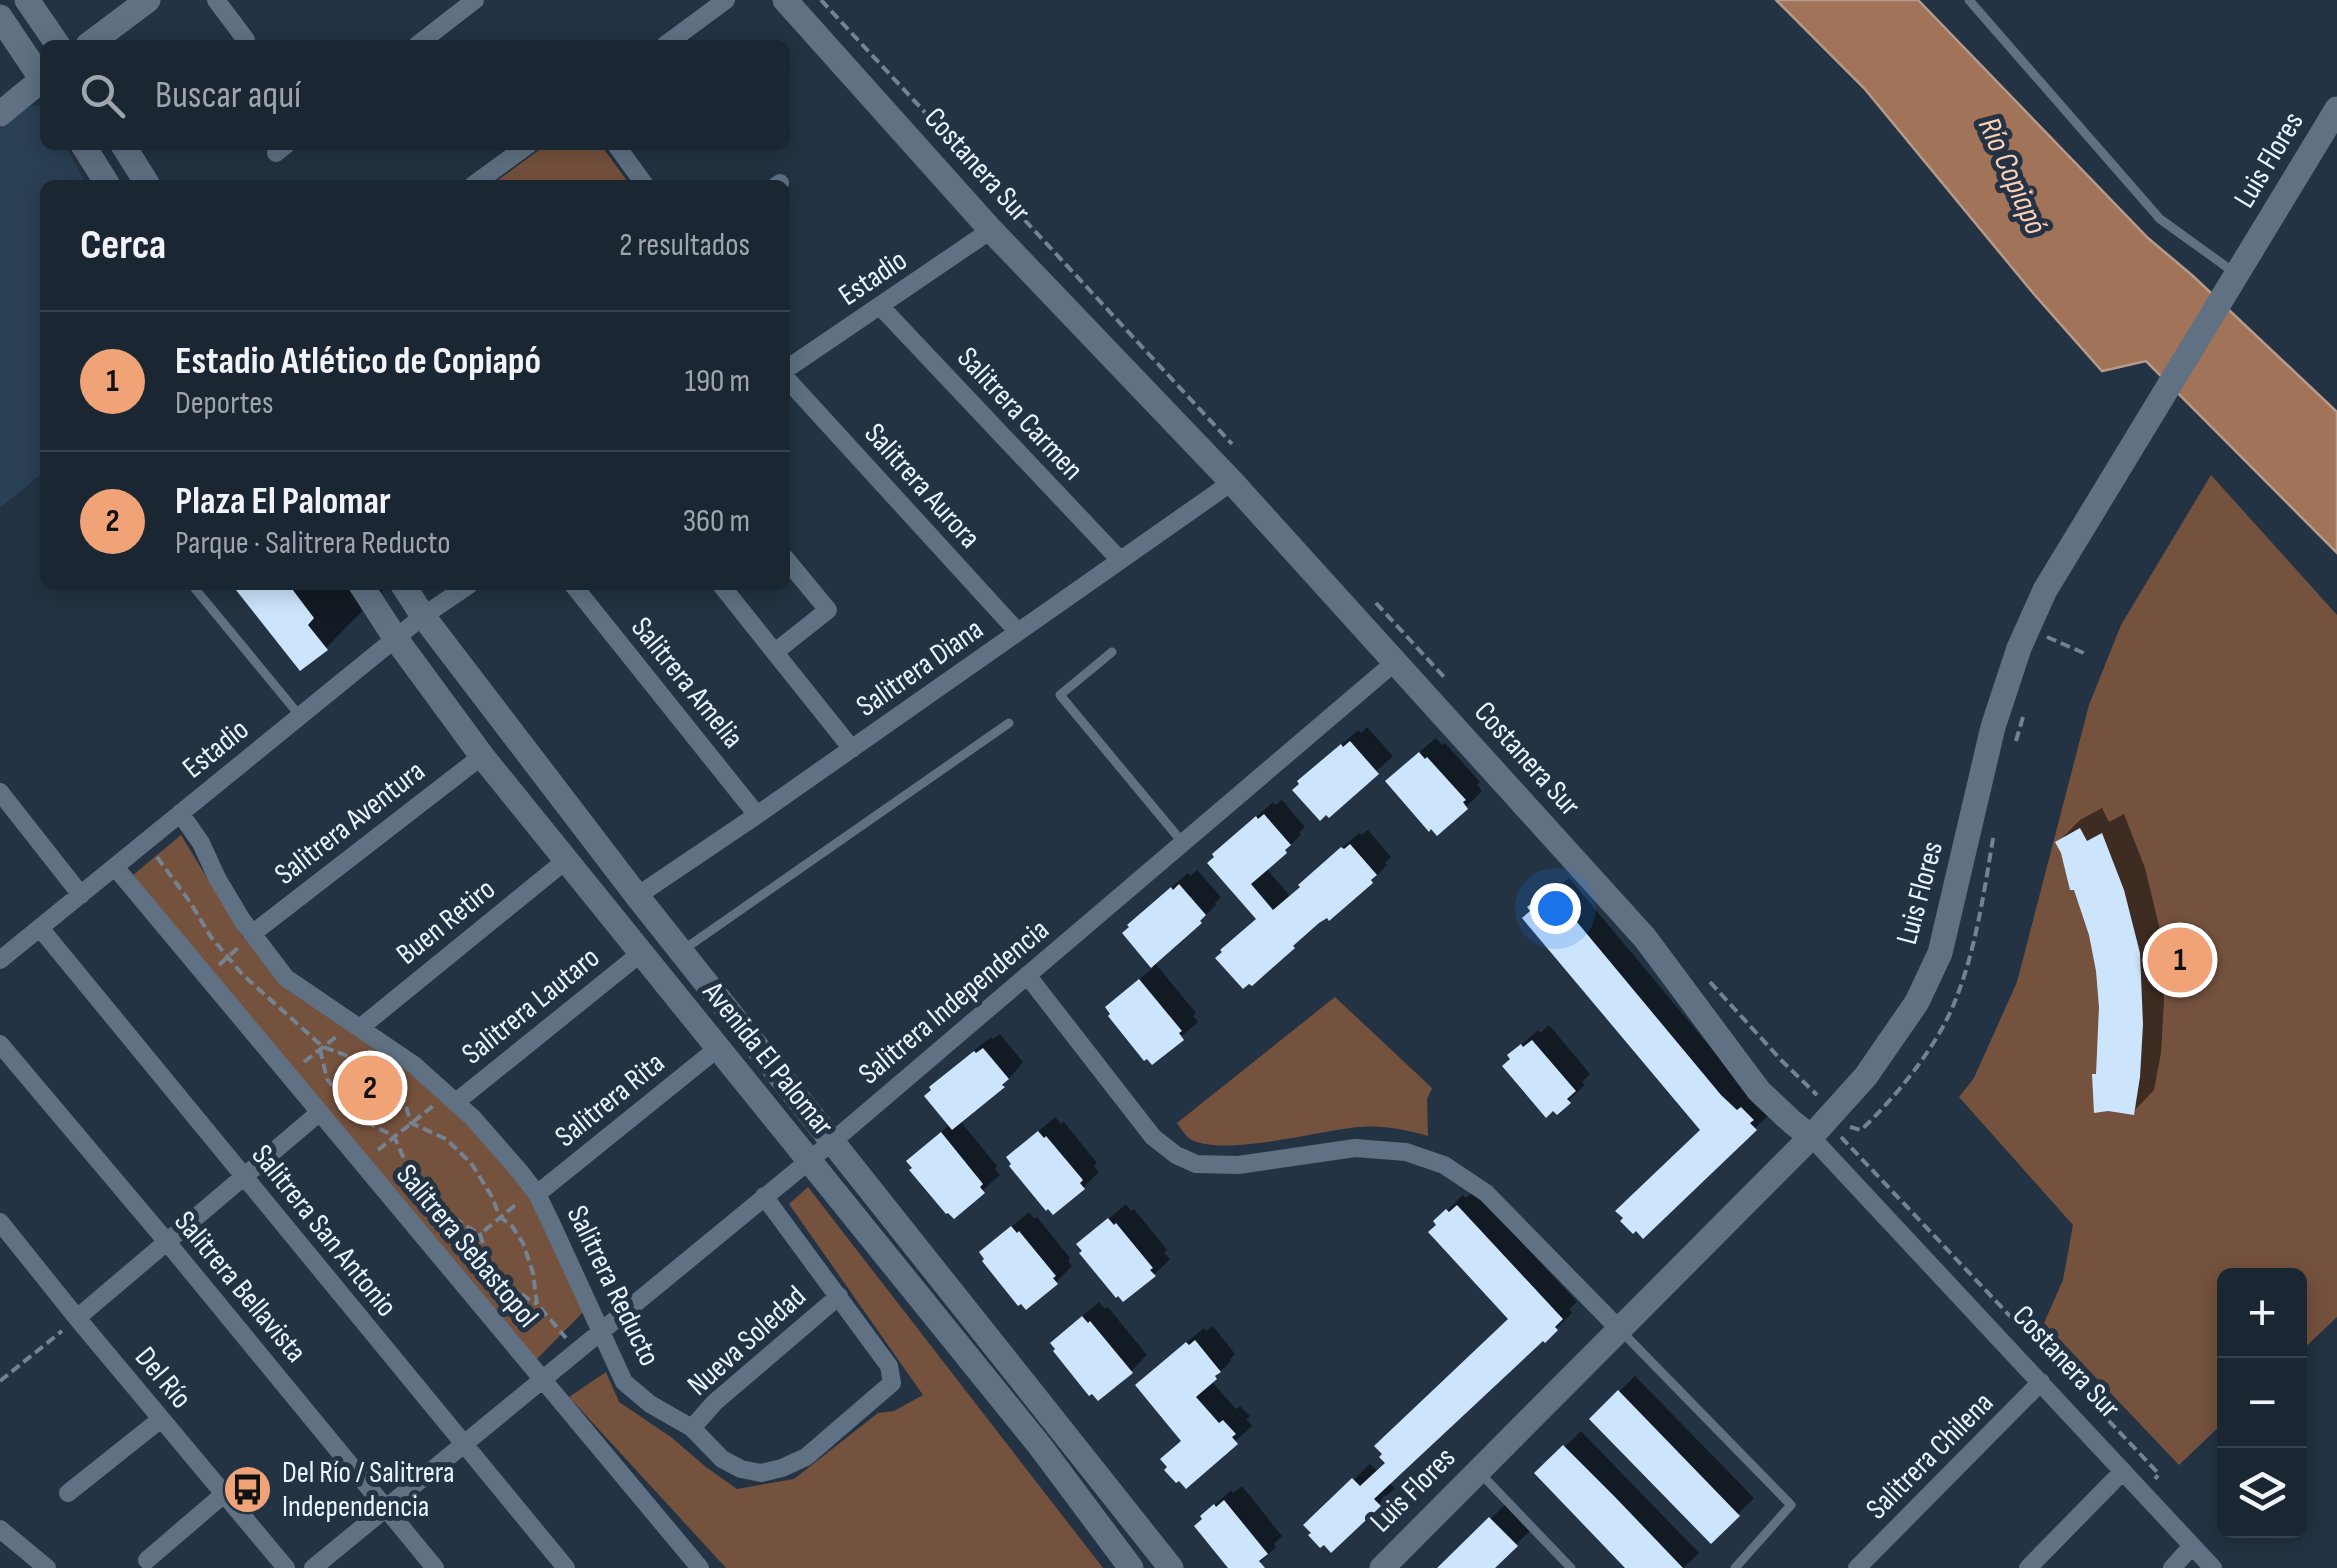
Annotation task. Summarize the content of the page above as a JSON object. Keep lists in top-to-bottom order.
{
  "streets": {
    "street": [
      "Luis Flores",
      "Costanera Sur",
      "Estadio",
      "Salitrera Carmen",
      "Salitrera Aurora",
      "Salitrera Diana",
      "Salitrera Amelia",
      "Salitrera Aventura",
      "Buen Retiro",
      "Salitrera Independencia",
      "Salitrera Lautaro",
      "Avenida El Palomar",
      "Salitrera Rita",
      "Salitrera San Antonio",
      "Salitrera Sebastopol",
      "Salitrera Reducto",
      "Salitrera Bellavista",
      "Nueva Soledad",
      "Del Río",
      "Salitrera Chilena"
    ]
  },
  "crossings": [
    ["Luis Flores", "Costanera Sur"],
    ["Costanera Sur", "Estadio"],
    ["Costanera Sur", "Salitrera Diana"],
    ["Costanera Sur", "Salitrera Independencia"],
    ["Costanera Sur", "Salitrera Chilena"],
    ["Estadio", "Salitrera Carmen"],
    ["Estadio", "Avenida El Palomar"],
    ["Estadio", "Salitrera San Antonio"],
    ["Estadio", "Salitrera Sebastopol"],
    ["Estadio", "Salitrera Reducto"],
    ["Salitrera Carmen", "Salitrera Diana"],
    ["Salitrera Aurora", "Salitrera Diana"],
    ["Salitrera Diana", "Salitrera Amelia"],
    ["Salitrera Diana", "Avenida El Palomar"],
    ["Salitrera Aventura", "Avenida El Palomar"],
    ["Salitrera Aventura", "Salitrera Reducto"],
    ["Buen Retiro", "Avenida El Palomar"],
    ["Buen Retiro", "Salitrera Reducto"],
    ["Salitrera Independencia", "Avenida El Palomar"],
    ["Salitrera Independencia", "Salitrera San Antonio"],
    ["Salitrera Independencia", "Salitrera Sebastopol"],
    ["Salitrera Independencia", "Salitrera Reducto"],
    ["Salitrera Independencia", "Salitrera Bellavista"],
    ["Salitrera Lautaro", "Avenida El Palomar"],
    ["Salitrera Lautaro", "Salitrera Reducto"],
    ["Avenida El Palomar", "Salitrera Rita"],
    ["Salitrera Rita", "Salitrera Reducto"],
    ["Salitrera Reducto", "Nueva Soledad"]
  ],
  "water": ["Río Copiapó"],
  "places": {
    "bus stop": ["Del Río / Salitrera Independencia"]
  },
  "page": {
    "search": "Buscar aquí",
    "heading": ["Cerca", "2 resultados"],
    "list": [
      {
        "mark": "1",
        "name": "Estadio Atlético de Copiapó",
        "note": "Deportes",
        "value": "190 m"
      },
      {
        "mark": "2",
        "name": "Plaza El Palomar",
        "note": "Parque · Salitrera Reducto",
        "value": "360 m"
      }
    ],
    "pins": ["1", "2"],
    "map_buttons": ["+", "−"]
  }
}
